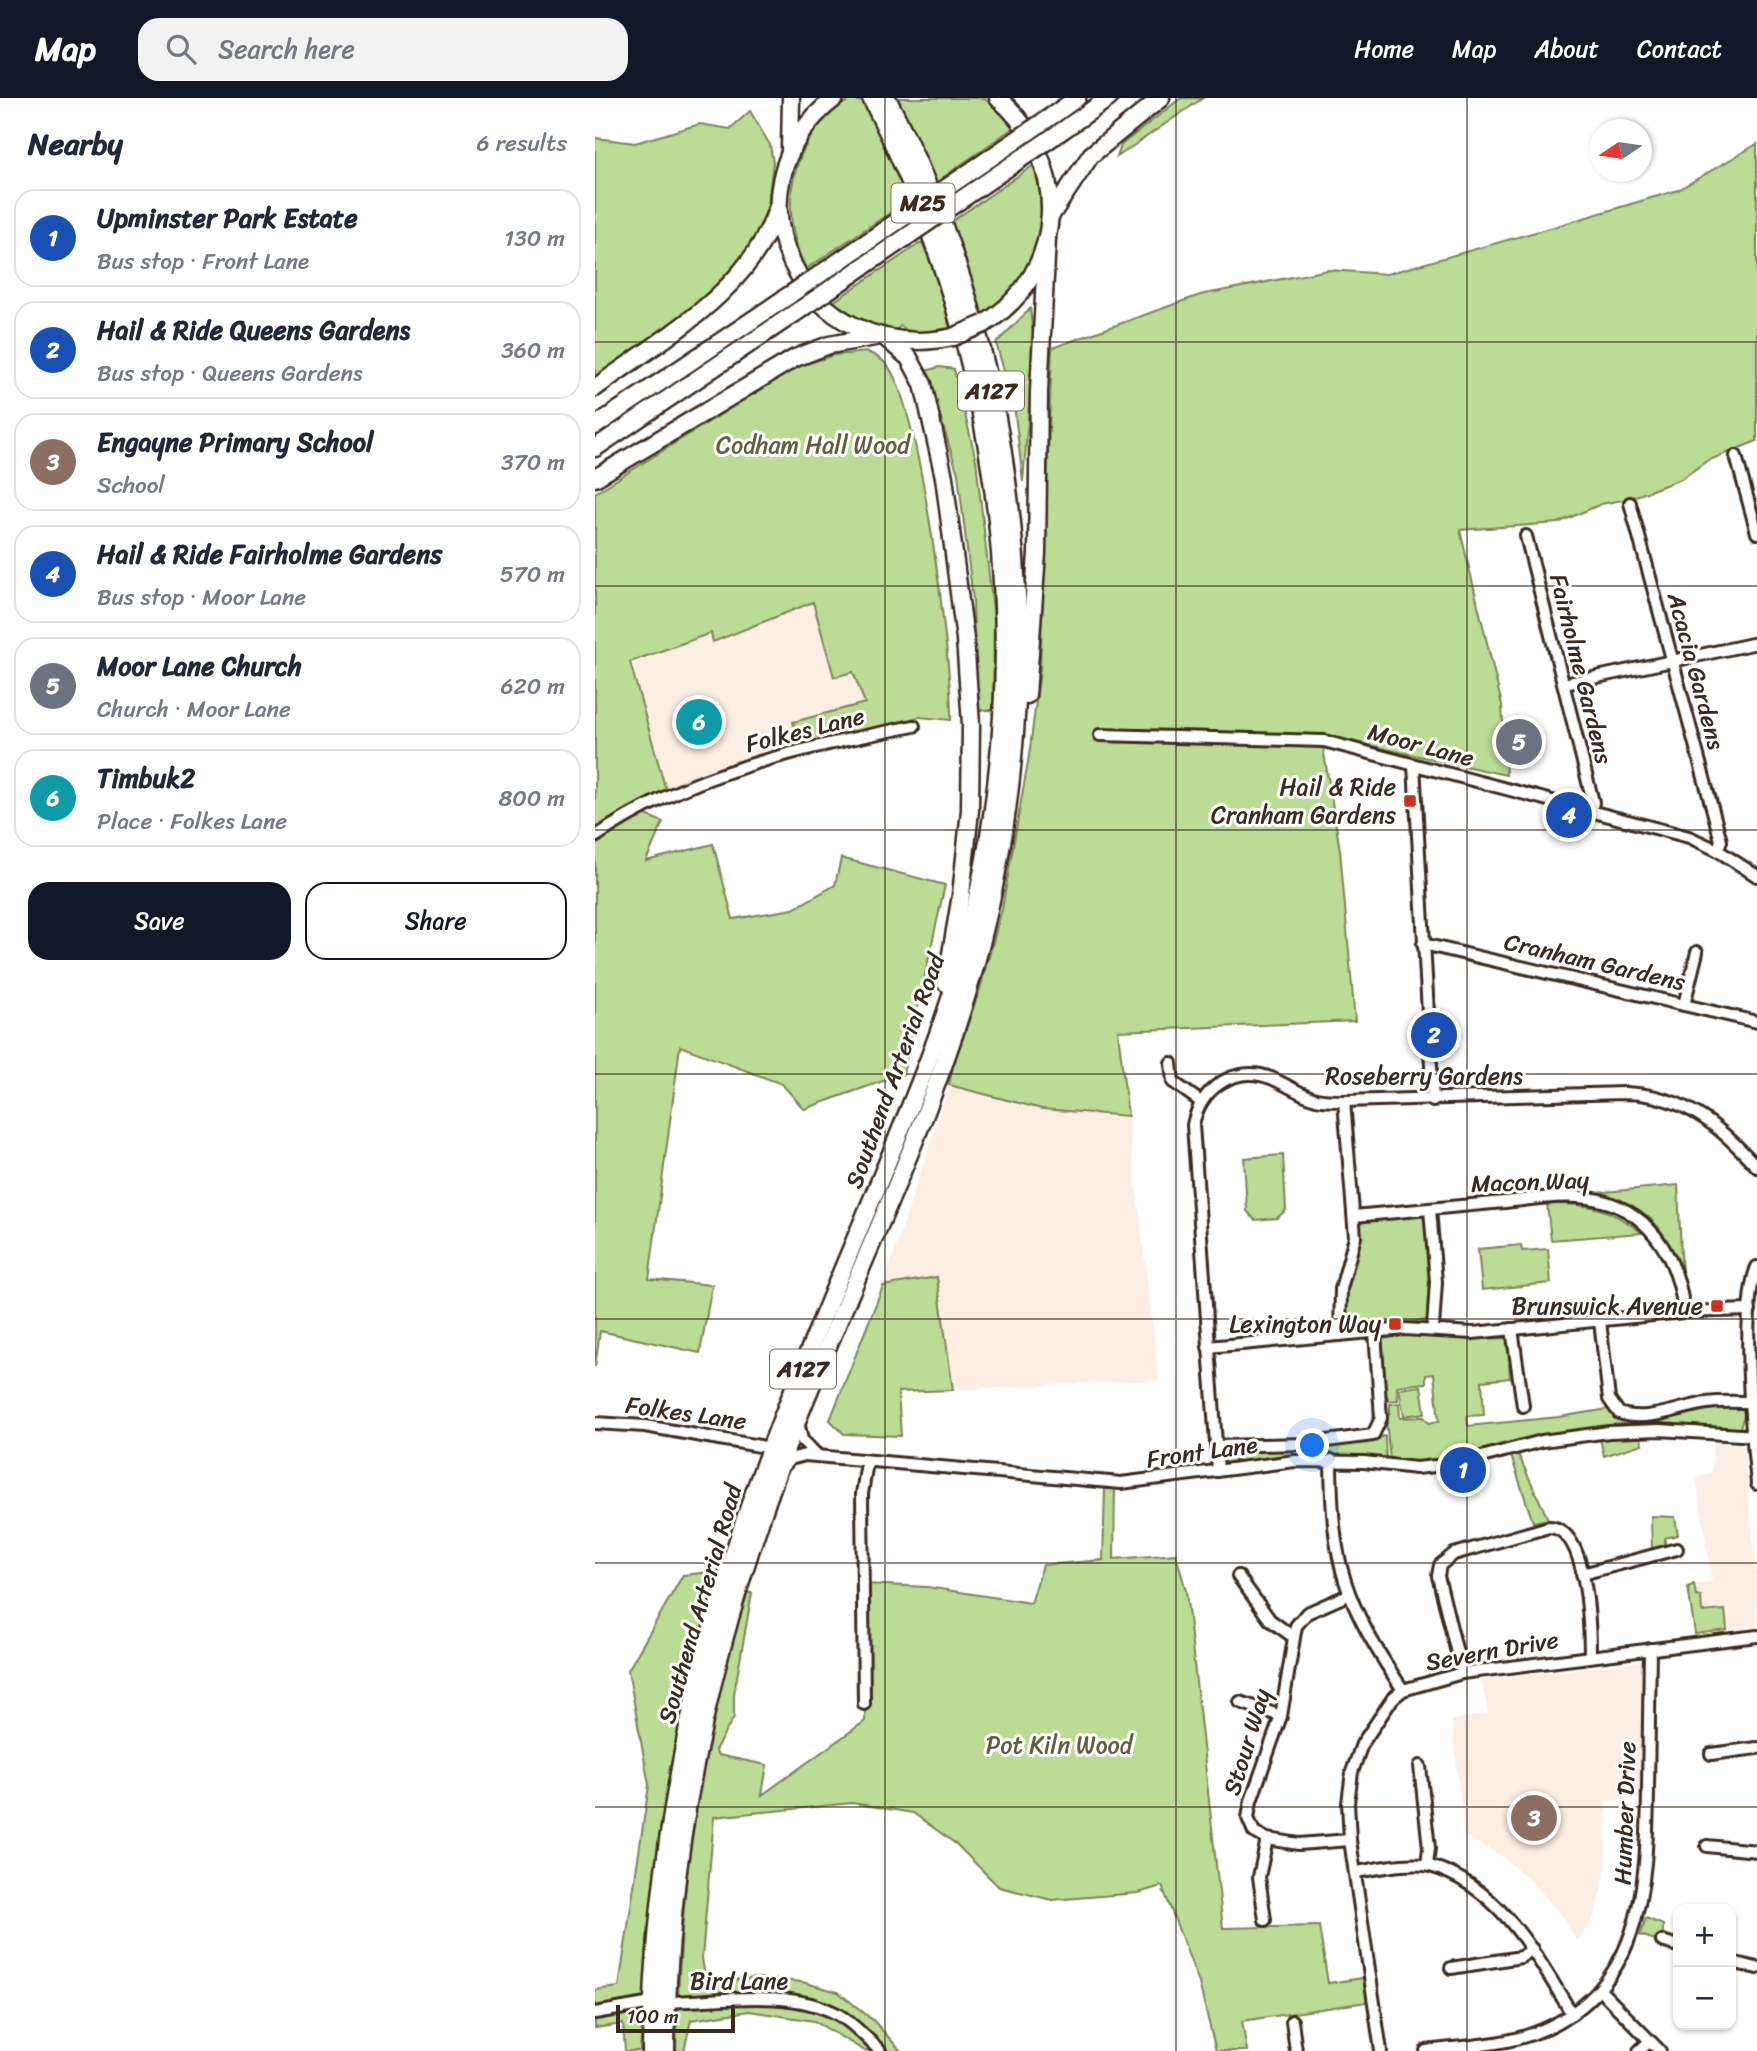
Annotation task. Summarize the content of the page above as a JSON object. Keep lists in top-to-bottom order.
{
  "streets": {
    "highway": ["M25", "A127", "Southend Arterial Road"],
    "street": [
      "Fairholme Gardens",
      "Acacia Gardens",
      "Folkes Lane",
      "Moor Lane",
      "Cranham Gardens",
      "Roseberry Gardens",
      "Macon Way",
      "Front Lane",
      "Severn Drive",
      "Stour Way",
      "Humber Drive",
      "Bird Lane"
    ]
  },
  "crossings": [
    ["Fairholme Gardens", "Moor Lane"],
    ["Acacia Gardens", "Moor Lane"],
    ["Folkes Lane", "Southend Arterial Road"],
    ["Southend Arterial Road", "Front Lane"],
    ["Southend Arterial Road", "Bird Lane"],
    ["Severn Drive", "Humber Drive"]
  ],
  "parks": ["Codham Hall Wood", "Pot Kiln Wood"],
  "places": {
    "transit": ["Hail & Ride Cranham Gardens", "Brunswick Avenue", "Lexington Way"]
  },
  "scale_bar": "100 m",
  "north": "left",
  "page": {
    "header": "Map",
    "search": "Search here",
    "nav": [
      "Home",
      "Map",
      "About",
      "Contact"
    ],
    "heading": ["Nearby", "6 results"],
    "list": [
      {
        "mark": "1",
        "name": "Upminster Park Estate",
        "note": "Bus stop · Front Lane",
        "value": "130 m"
      },
      {
        "mark": "2",
        "name": "Hail & Ride Queens Gardens",
        "note": "Bus stop · Queens Gardens",
        "value": "360 m"
      },
      {
        "mark": "3",
        "name": "Engayne Primary School",
        "note": "School",
        "value": "370 m"
      },
      {
        "mark": "4",
        "name": "Hail & Ride Fairholme Gardens",
        "note": "Bus stop · Moor Lane",
        "value": "570 m"
      },
      {
        "mark": "5",
        "name": "Moor Lane Church",
        "note": "Church · Moor Lane",
        "value": "620 m"
      },
      {
        "mark": "6",
        "name": "Timbuk2",
        "note": "Place · Folkes Lane",
        "value": "800 m"
      }
    ],
    "pins": [
      "6",
      "5",
      "4",
      "2",
      "1",
      "3"
    ],
    "buttons": ["Save", "Share"],
    "map_buttons": ["+", "−"],
    "scale": "100 m"
  }
}
